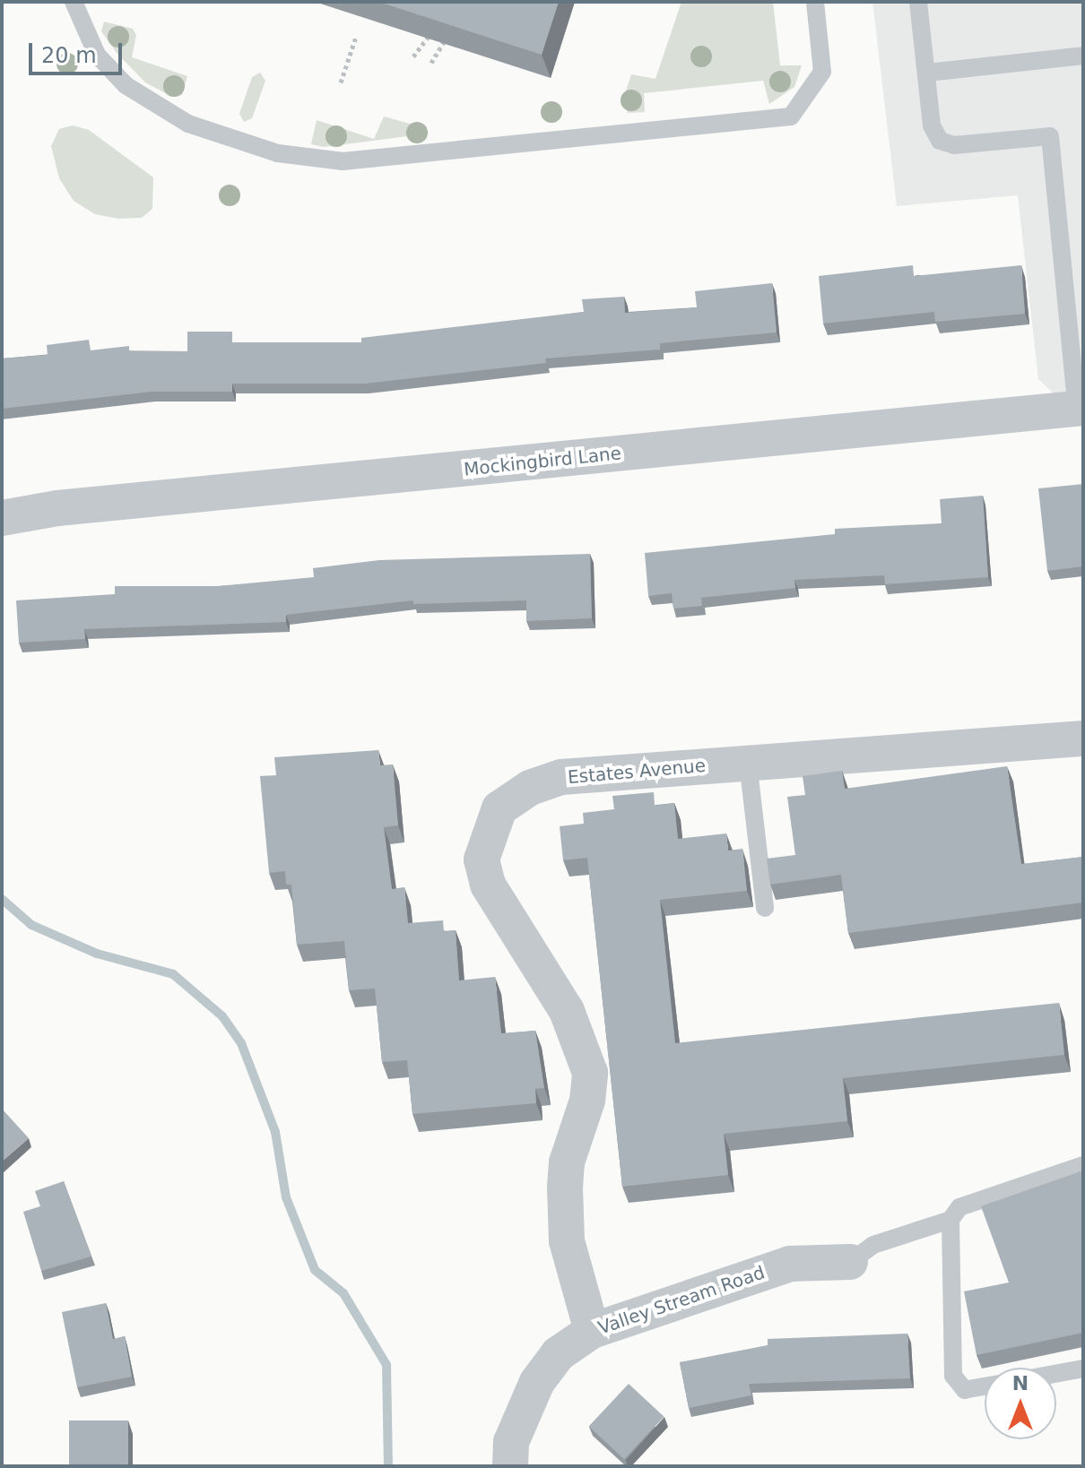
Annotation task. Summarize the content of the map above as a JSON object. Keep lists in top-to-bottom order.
{
  "streets": {
    "street": ["Mockingbird Lane", "Estates Avenue", "Valley Stream Road"]
  },
  "crossings": [
    ["Estates Avenue", "Valley Stream Road"]
  ],
  "scale_bar": "20 m",
  "north": "top"
}
